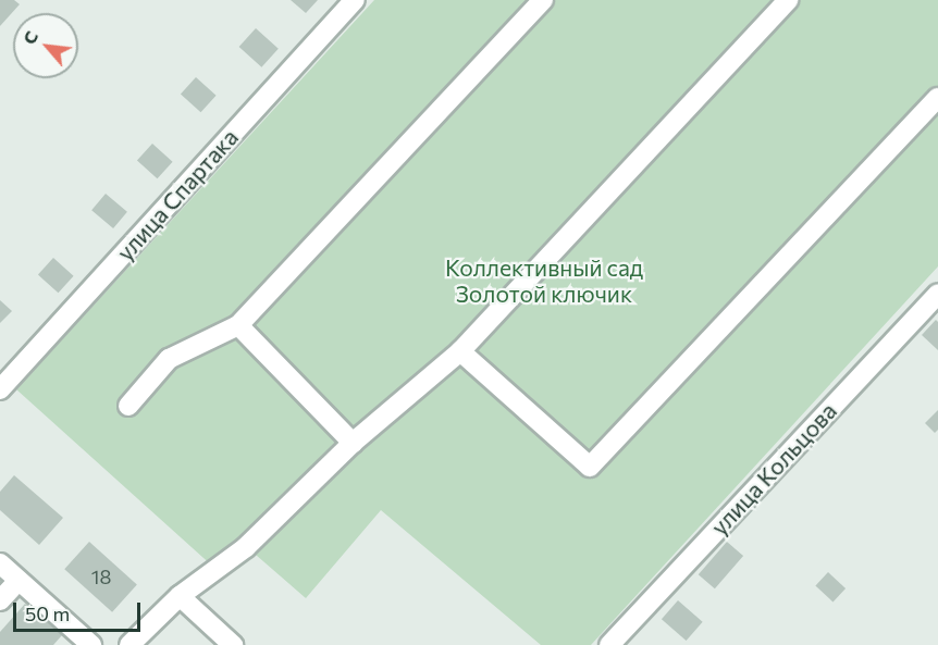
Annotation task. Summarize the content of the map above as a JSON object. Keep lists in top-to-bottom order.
{
  "streets": {
    "street": ["улица Спартака", "улица Кольцова"]
  },
  "parks": ["Коллективный сад Золотой ключик"],
  "house_numbers": ["18"],
  "scale_bar": "50 m",
  "north": "top left"
}
